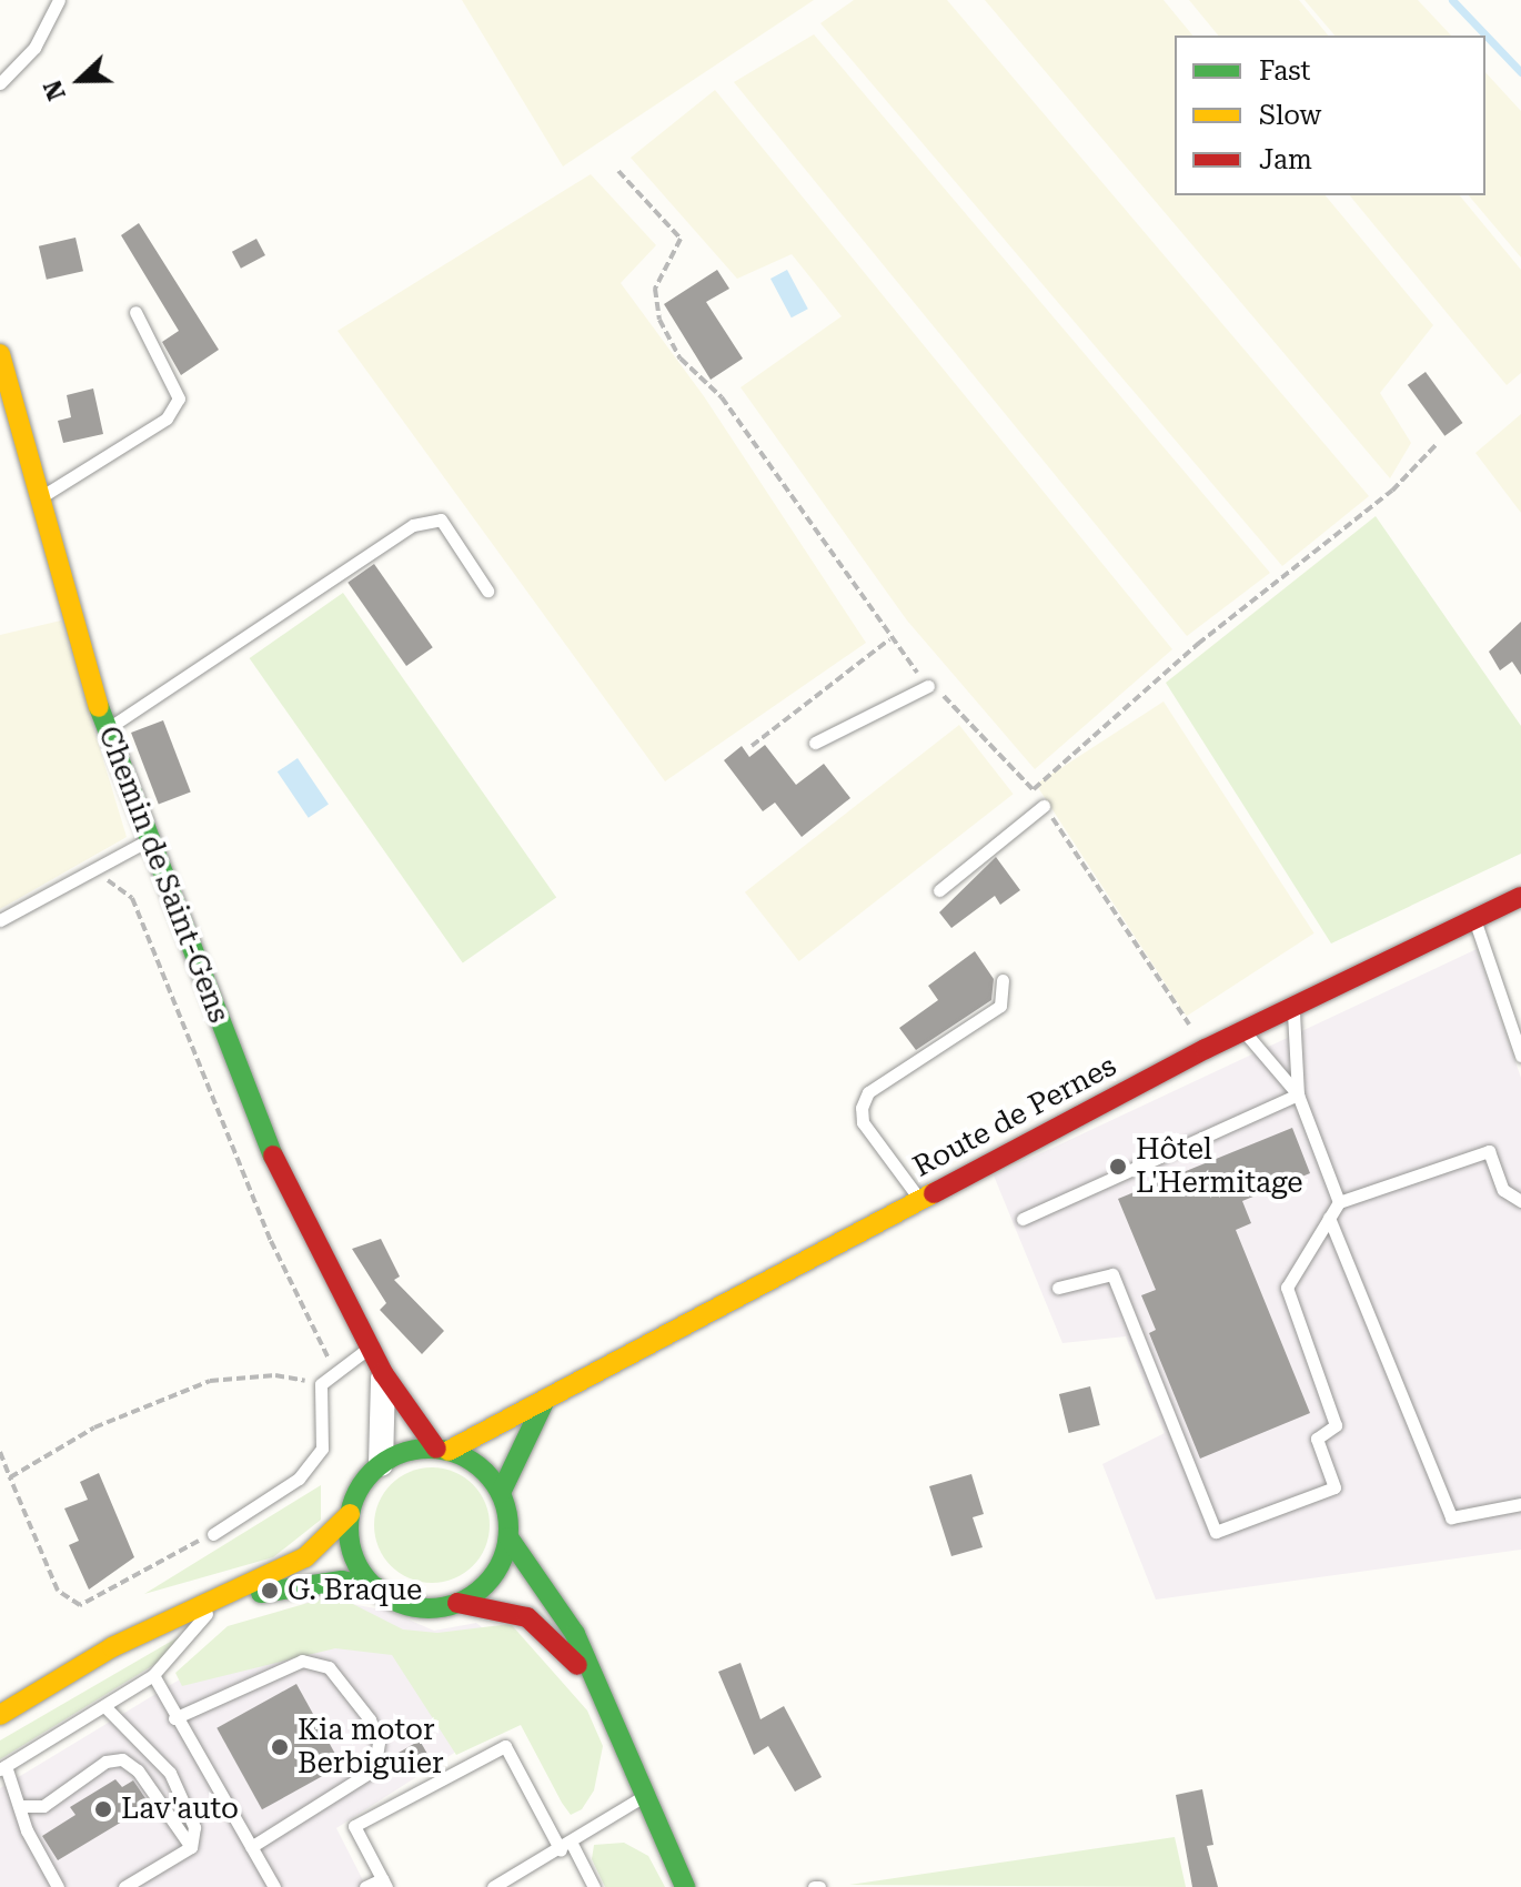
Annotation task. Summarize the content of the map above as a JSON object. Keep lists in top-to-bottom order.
{
  "streets": {
    "main road": ["Chemin de Saint-Gens", "Route de Pernes"]
  },
  "crossings": [
    ["Chemin de Saint-Gens", "Route de Pernes"]
  ],
  "places": [
    "Hôtel L'Hermitage",
    "G. Braque",
    "Kia motor Berbiguier",
    "Lav'auto"
  ],
  "legend": ["Fast", "Slow", "Jam"],
  "north": "left"
}
